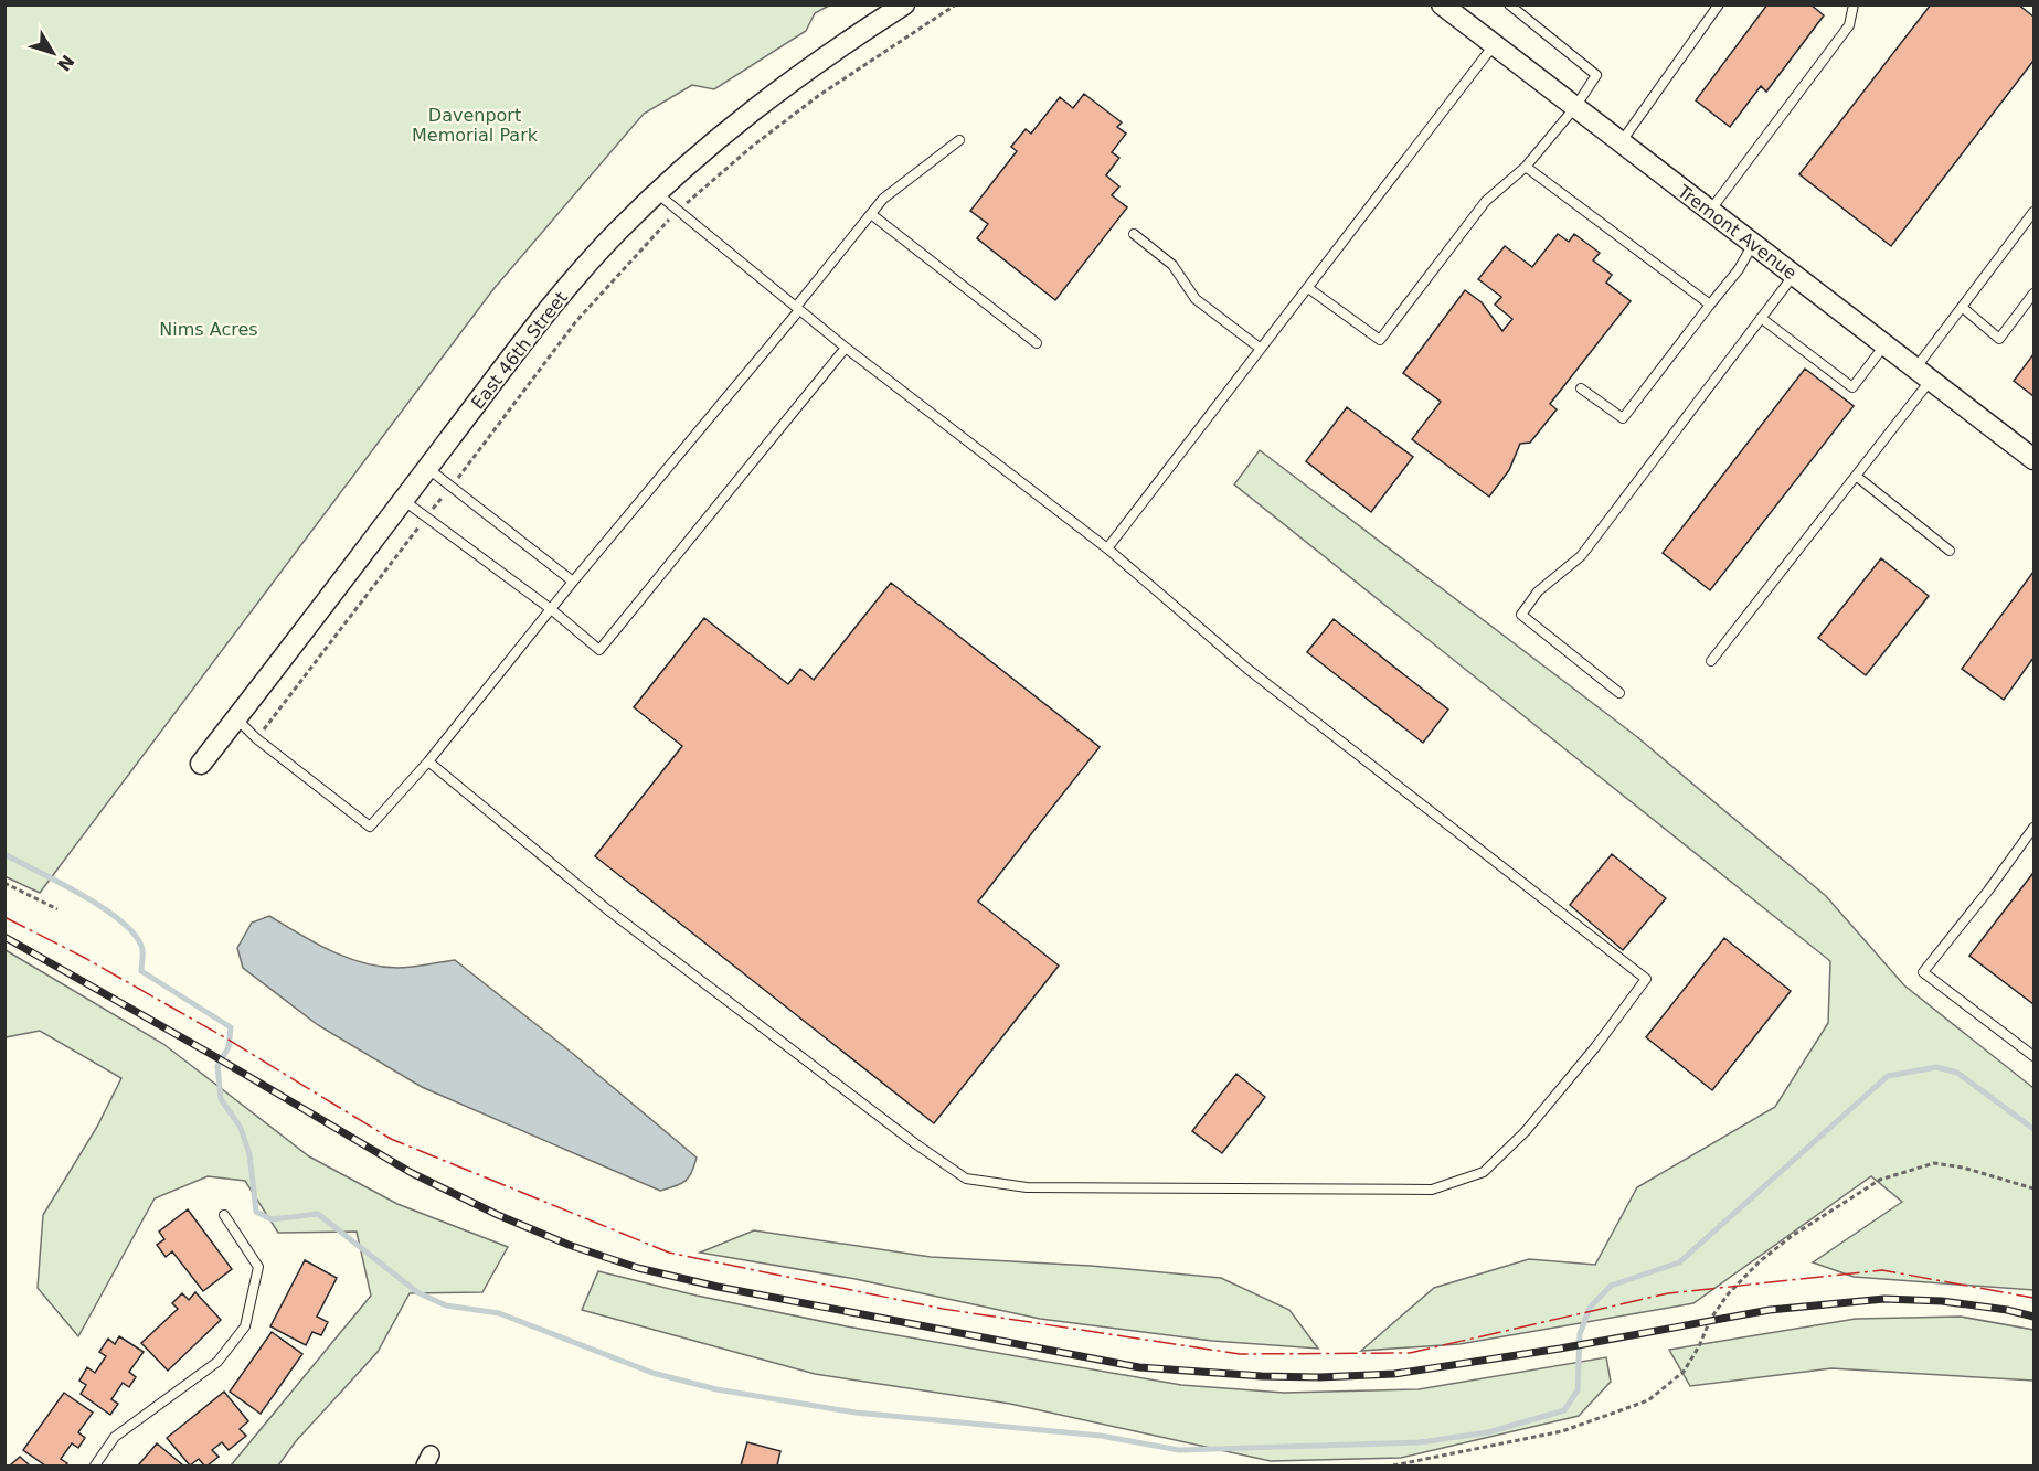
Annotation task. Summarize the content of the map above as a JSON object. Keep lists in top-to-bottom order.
{
  "streets": {
    "street": ["Tremont Avenue", "East 46th Street"]
  },
  "parks": ["Davenport Memorial Park", "Nims Acres"],
  "north": "bottom right"
}
